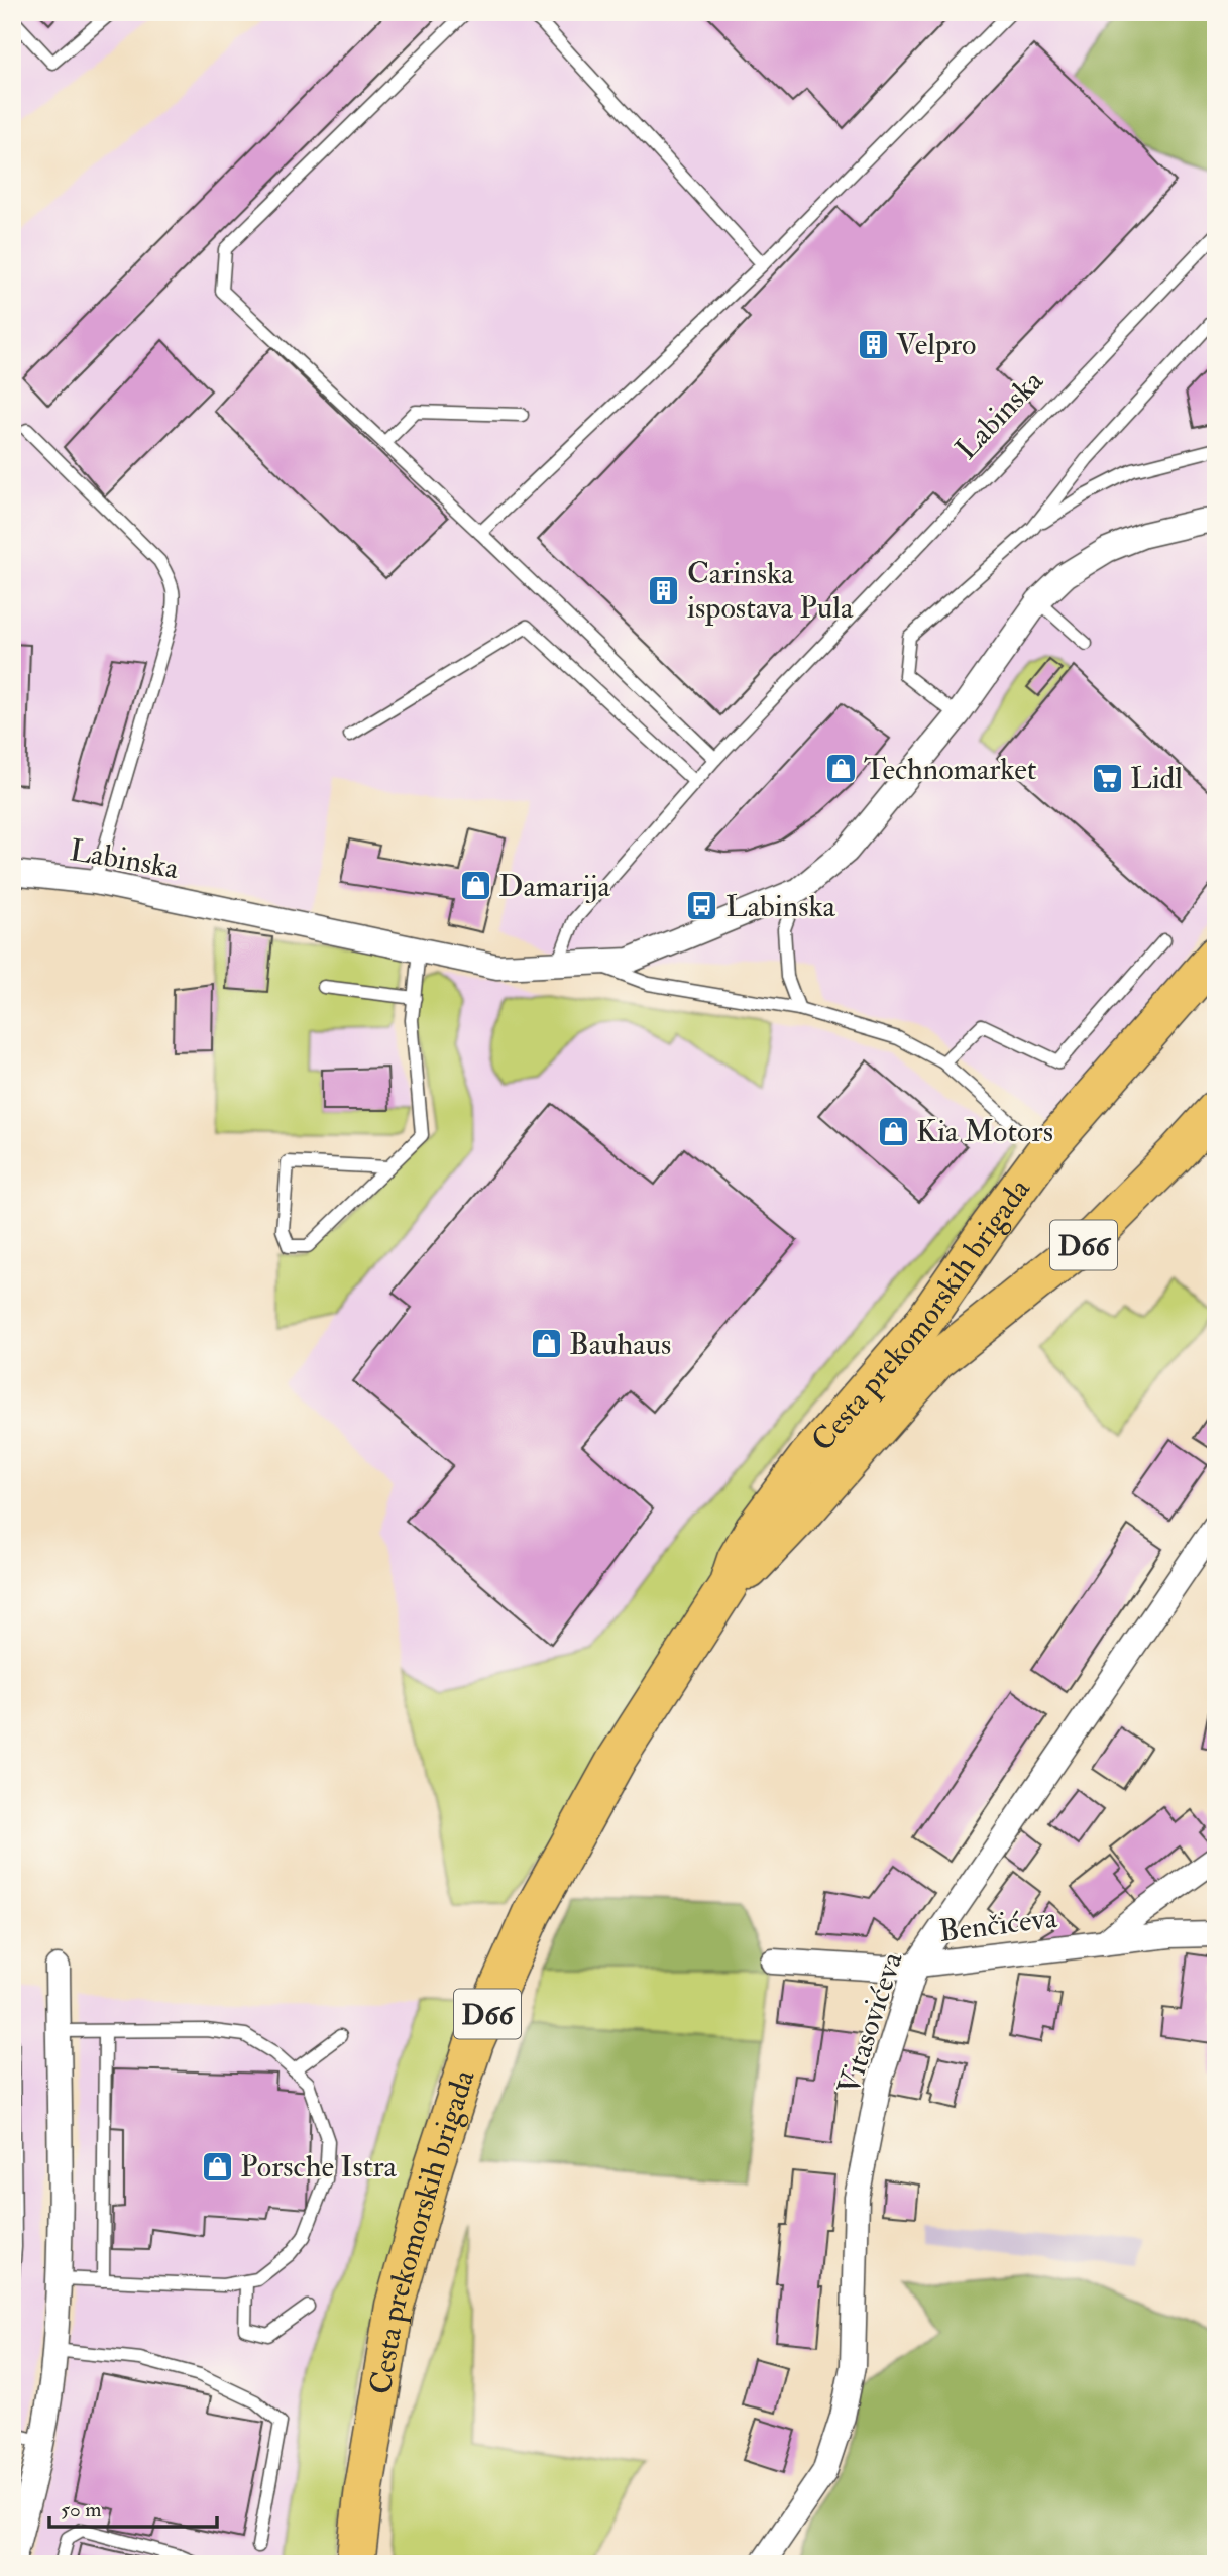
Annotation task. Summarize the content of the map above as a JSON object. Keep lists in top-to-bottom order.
{
  "streets": {
    "main road": ["D66", "Cesta prekomorskih brigada"],
    "street": ["Labinska", "Benčićeva", "Vitasovićeva"]
  },
  "crossings": [
    ["Benčićeva", "Vitasovićeva"]
  ],
  "places": {
    "building": ["Velpro", "Carinska ispostava Pula"],
    "shop": [
      "Technomarket",
      "Damarija",
      "Kia Motors",
      "Bauhaus",
      "Porsche Istra"
    ],
    "supermarket": ["Lidl"],
    "bus stop": ["Labinska"]
  },
  "scale_bar": "50 m"
}
